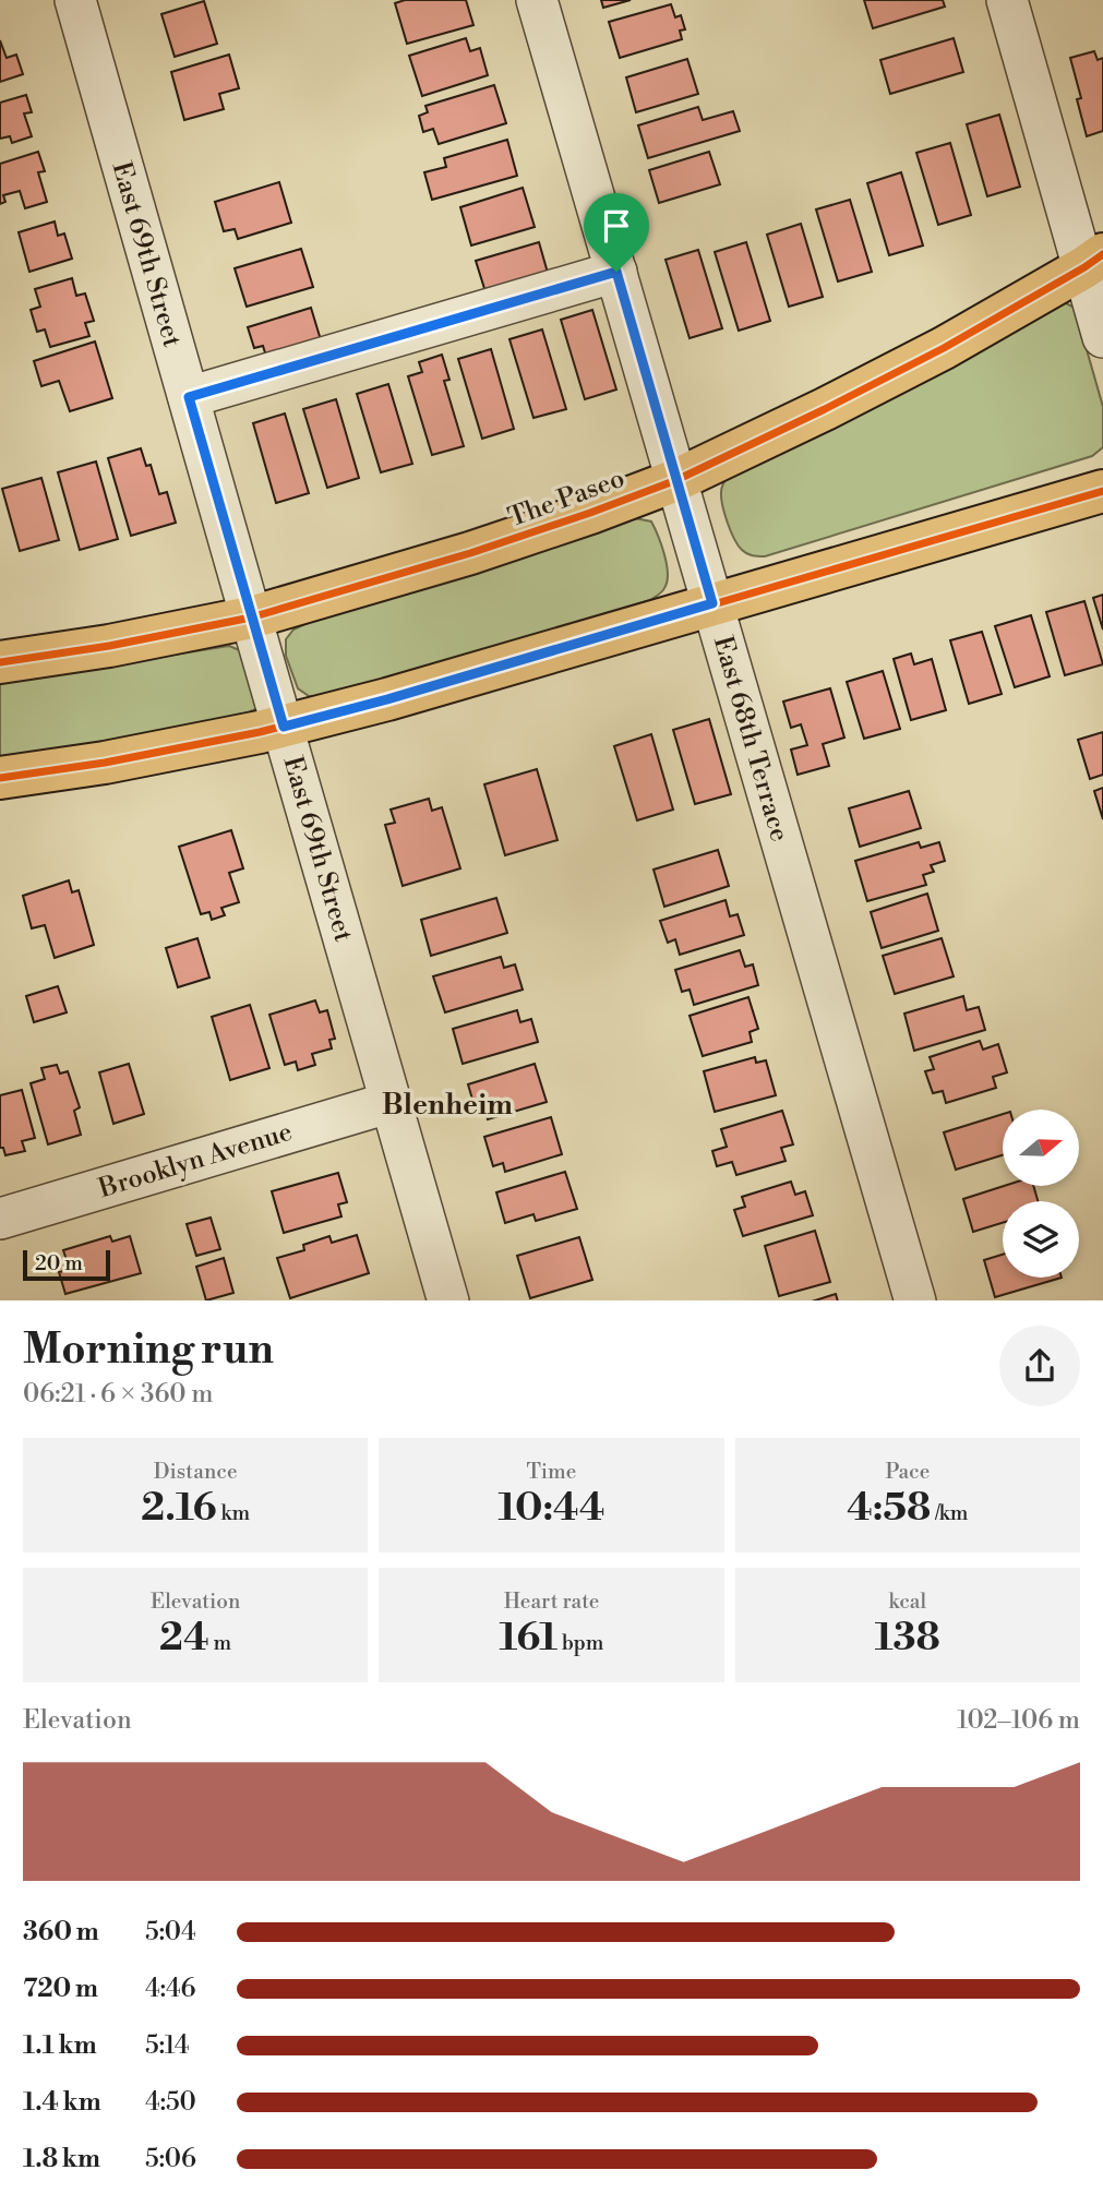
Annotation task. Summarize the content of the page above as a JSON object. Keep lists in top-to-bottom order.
{
  "streets": {
    "main road": ["The Paseo"],
    "street": ["East 69th Street", "East 68th Terrace", "Brooklyn Avenue"]
  },
  "crossings": [
    ["East 69th Street", "The Paseo"],
    ["East 69th Street", "Brooklyn Avenue"],
    ["The Paseo", "East 68th Terrace"]
  ],
  "districts": ["Blenheim"],
  "scale_bar": "20 m",
  "north": "right",
  "page": {
    "scale": "20 m",
    "heading": ["Morning run", "06:21 · 6 × 360 m"],
    "stats": [
      ["Distance", "2.16 km"],
      ["Time", "10:44"],
      ["Pace", "4:58 /km"],
      ["Elevation", "24 m"],
      ["Heart rate", "161 bpm"],
      ["kcal", "138"]
    ],
    "chart": ["Elevation", "102–106 m"],
    "list": [
      {
        "name": "360 m",
        "note": "5:04"
      },
      {
        "name": "720 m",
        "note": "4:46"
      },
      {
        "name": "1.1 km",
        "note": "5:14"
      },
      {
        "name": "1.4 km",
        "note": "4:50"
      },
      {
        "name": "1.8 km",
        "note": "5:06"
      }
    ]
  }
}
